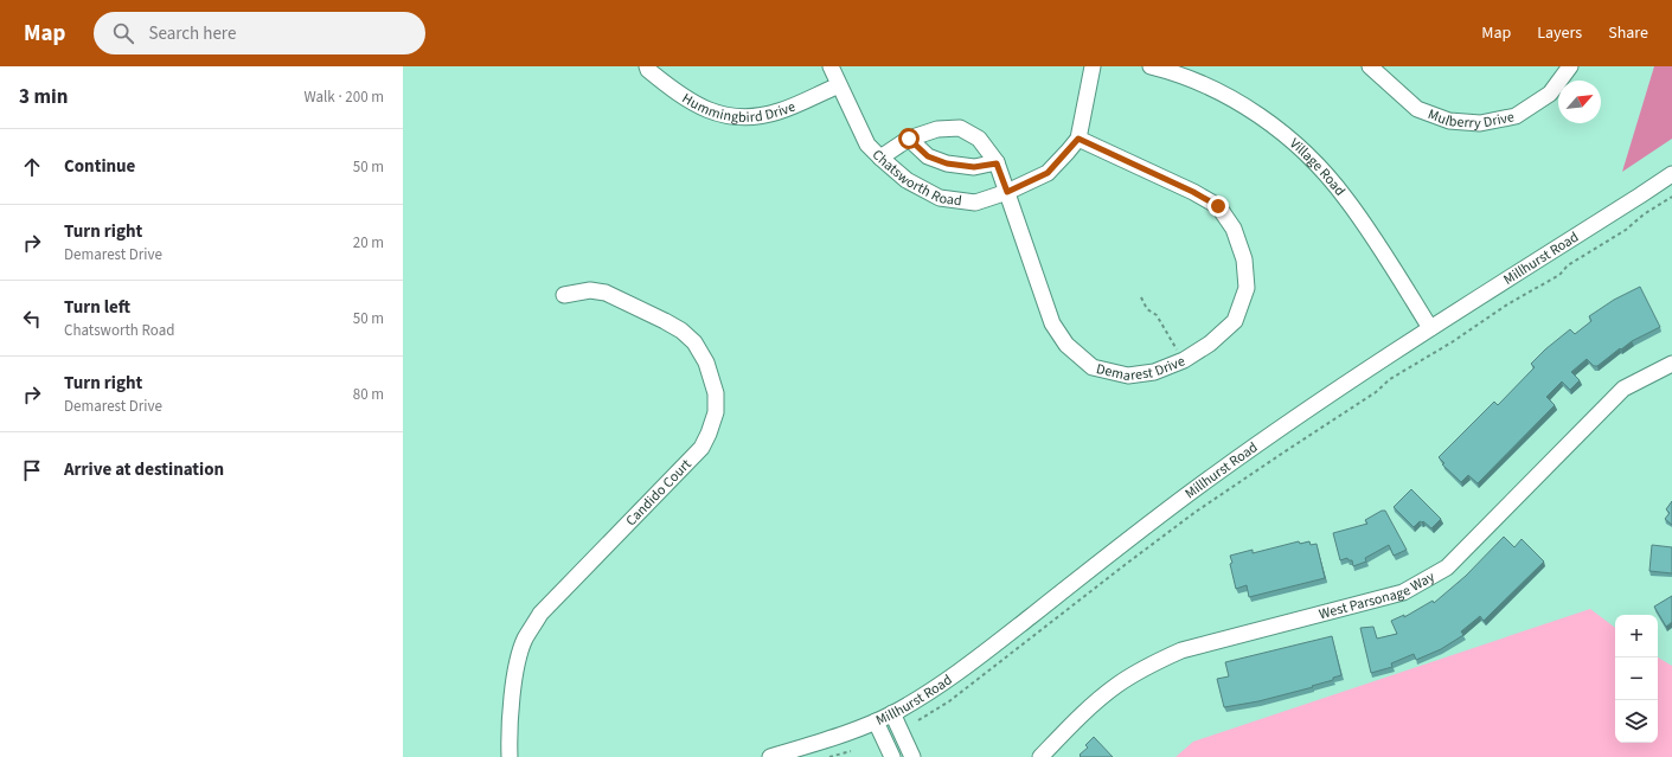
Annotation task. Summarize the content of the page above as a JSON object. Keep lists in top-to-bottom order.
{
  "streets": {
    "street": [
      "Hummingbird Drive",
      "Mulberry Drive",
      "Village Road",
      "Chatsworth Road",
      "Millhurst Road",
      "Demarest Drive",
      "Candido Court",
      "West Parsonage Way"
    ]
  },
  "crossings": [
    ["Hummingbird Drive", "Chatsworth Road"],
    ["Village Road", "Millhurst Road"],
    ["Chatsworth Road", "Demarest Drive"]
  ],
  "north": "top right",
  "page": {
    "header": "Map",
    "search": "Search here",
    "nav": ["Map", "Layers", "Share"],
    "heading": ["3 min", "Walk · 200 m"],
    "list": [
      ["Continue", "50 m"],
      ["Turn right", "Demarest Drive", "20 m"],
      ["Turn left", "Chatsworth Road", "50 m"],
      ["Turn right", "Demarest Drive", "80 m"],
      "Arrive at destination"
    ],
    "map_buttons": ["+", "−"]
  }
}
